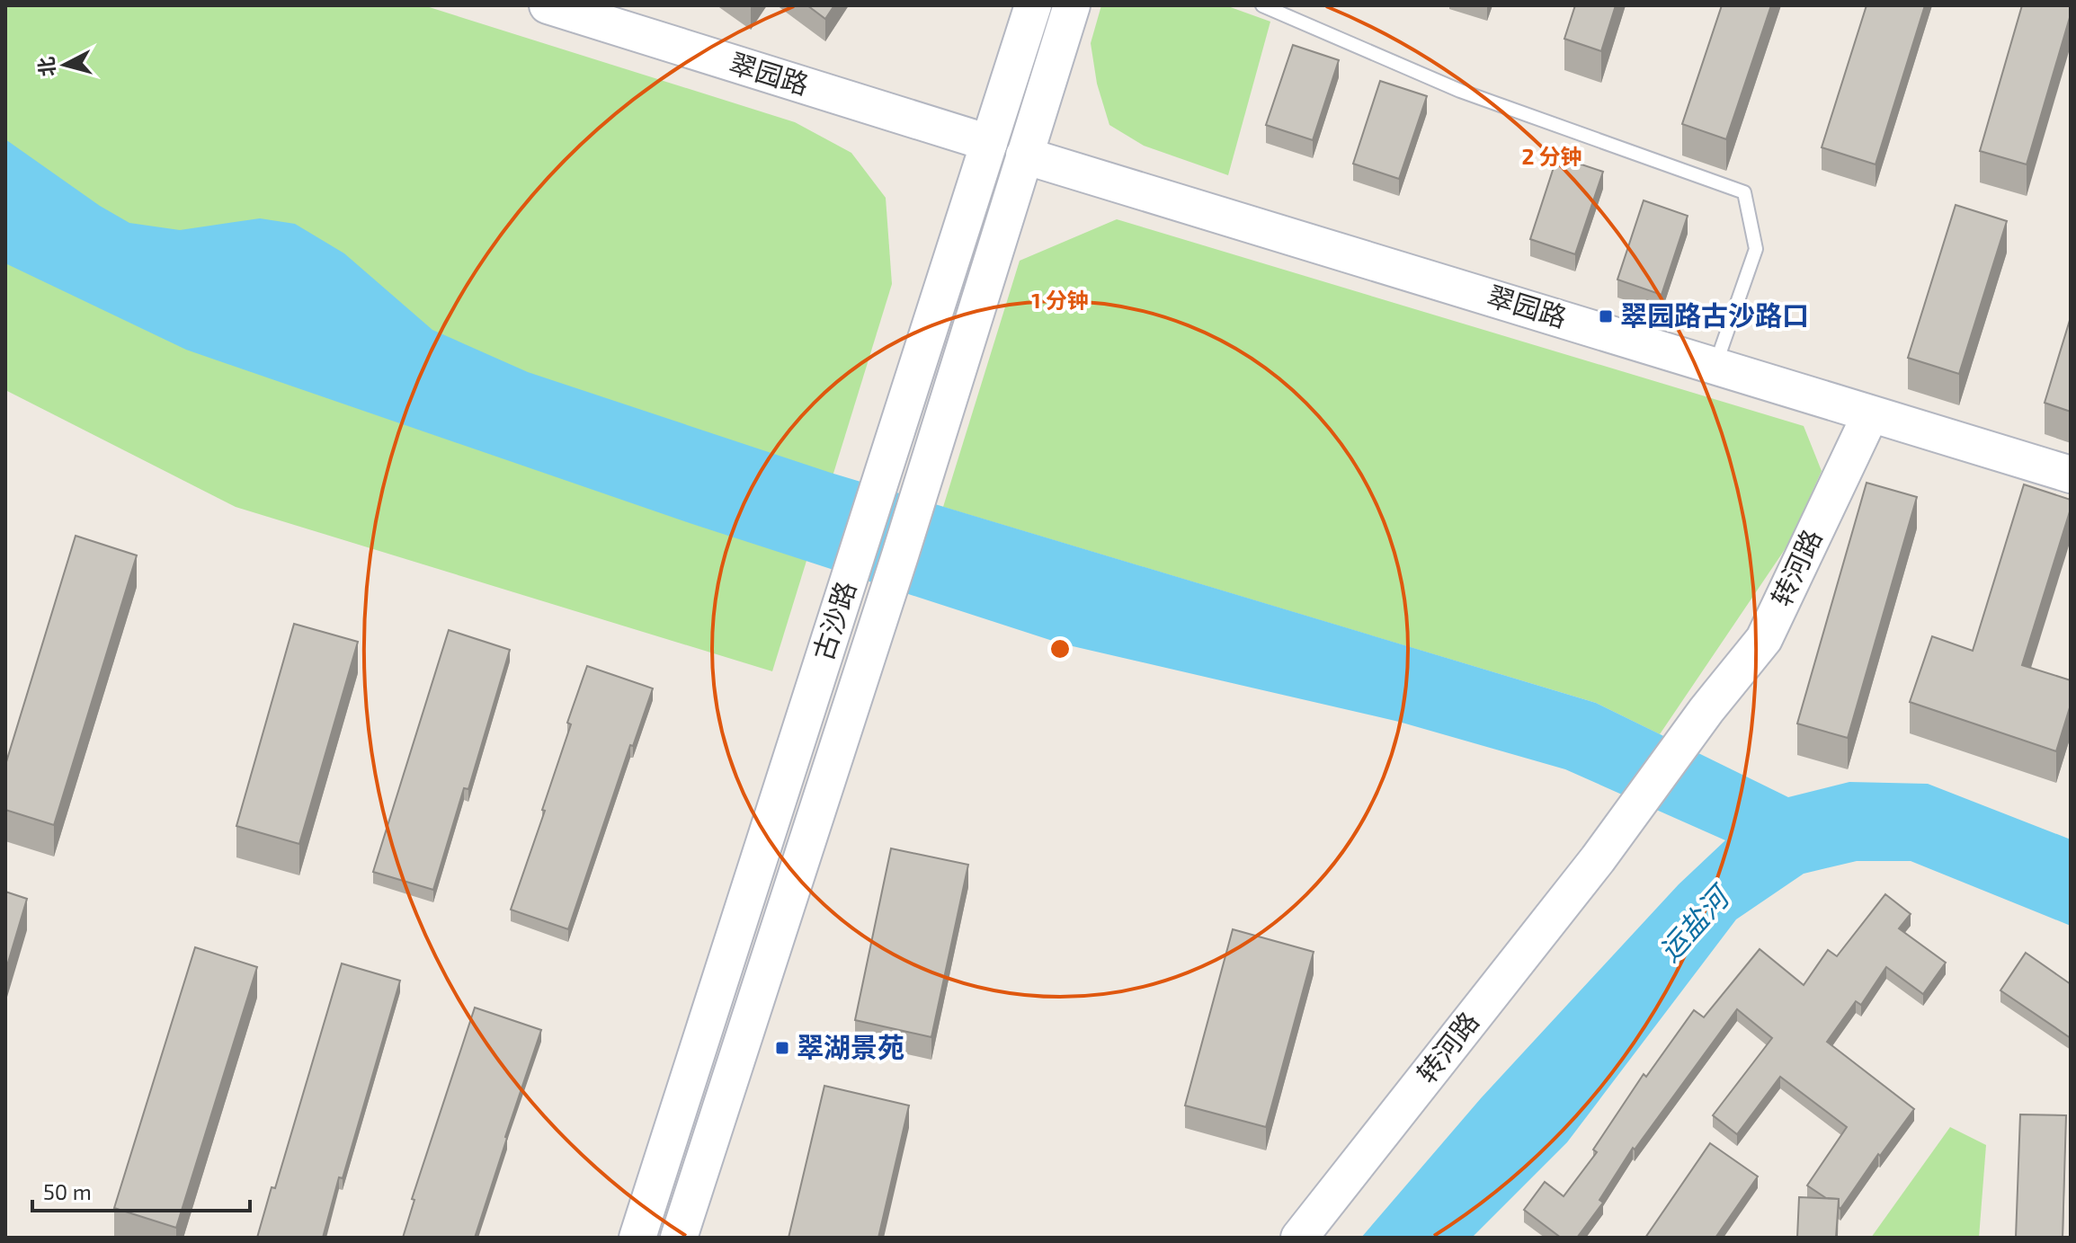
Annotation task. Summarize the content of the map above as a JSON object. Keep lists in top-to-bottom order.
{
  "streets": {
    "main road": ["翠园路", "转河路", "古沙路"]
  },
  "crossings": [
    ["翠园路", "转河路"],
    ["翠园路", "古沙路"]
  ],
  "water": ["运盐河"],
  "places": {
    "transit": ["翠园路古沙路口", "翠湖景苑"]
  },
  "scale_bar": "50 m",
  "north": "left",
  "rings": ["2 分钟", "1 分钟"]
}
